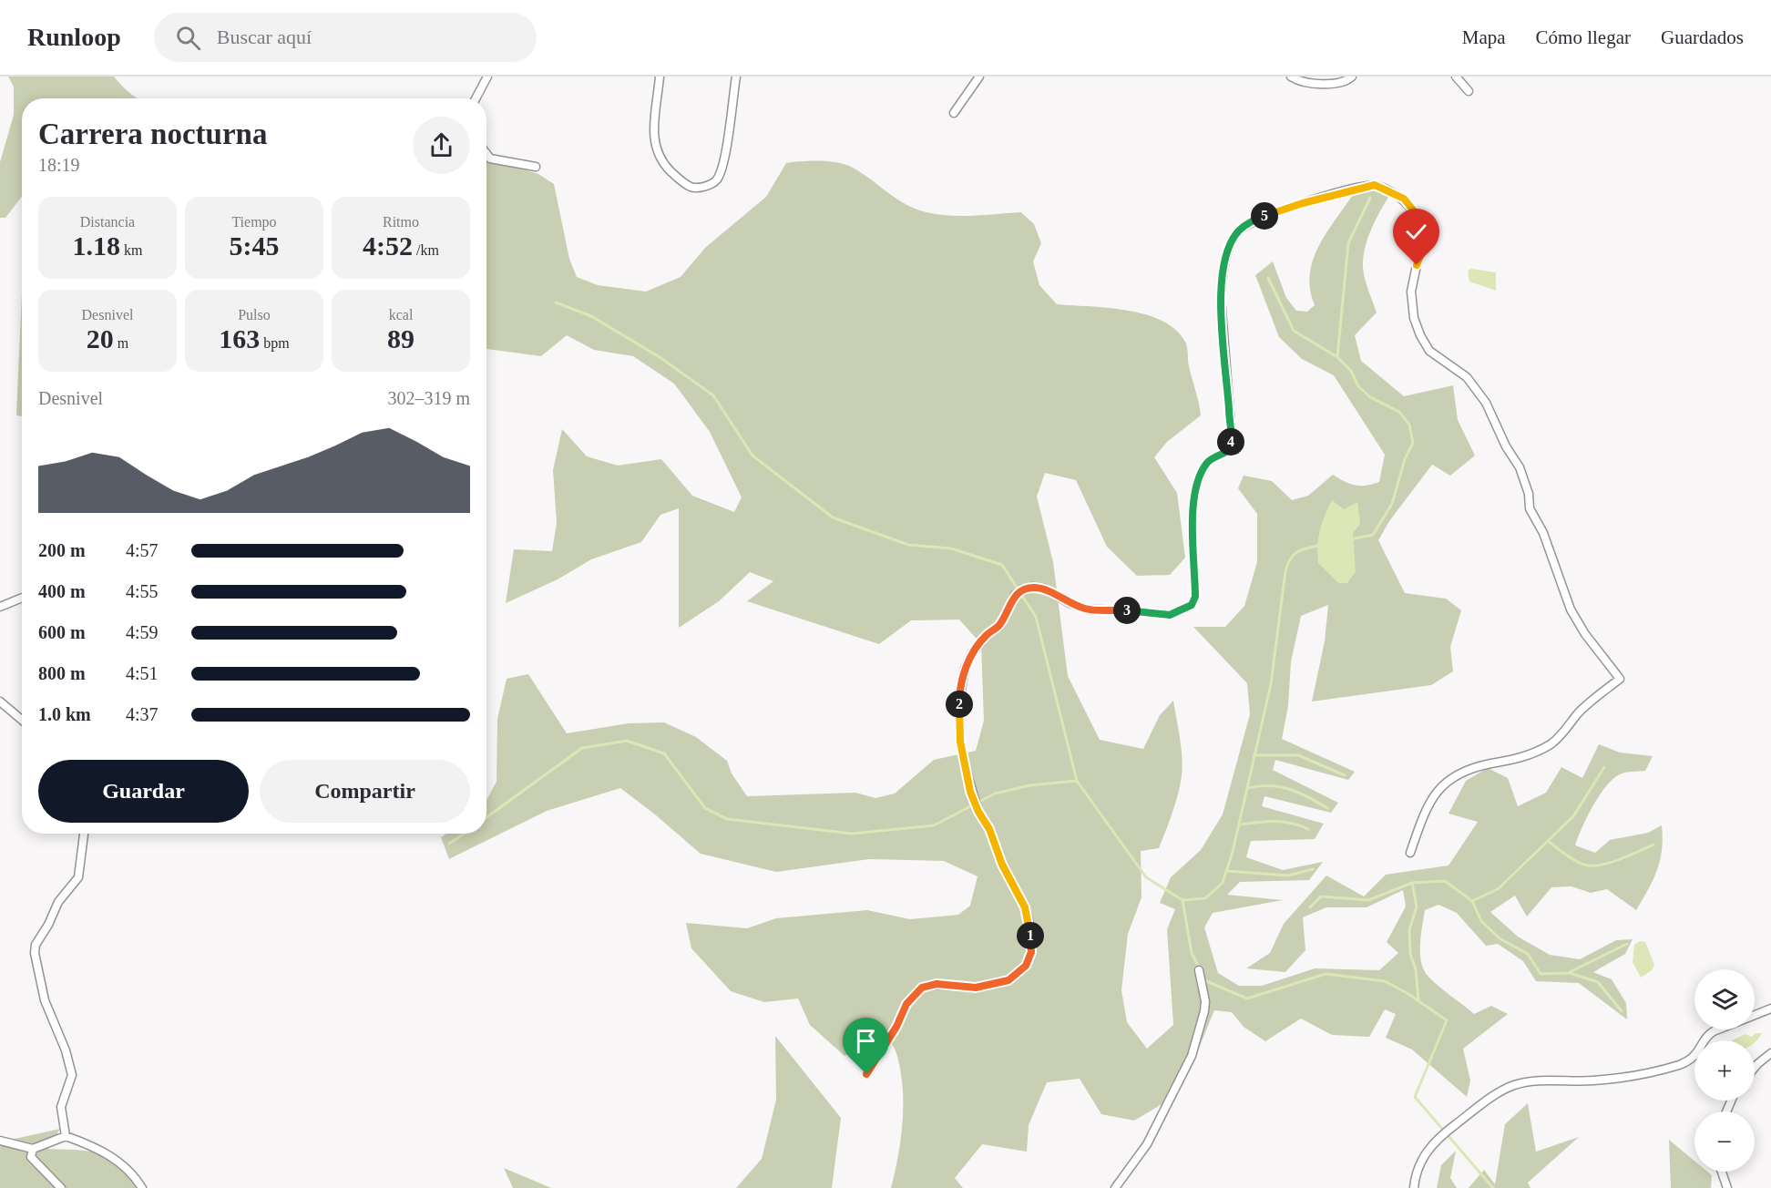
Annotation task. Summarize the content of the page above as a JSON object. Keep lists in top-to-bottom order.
{
  "page": {
    "header": "Runloop",
    "search": "Buscar aquí",
    "nav": ["Mapa", "Cómo llegar", "Guardados"],
    "heading": ["Carrera nocturna", "18:19"],
    "stats": [
      ["Distancia", "1.18 km"],
      ["Tiempo", "5:45"],
      ["Ritmo", "4:52 /km"],
      ["Desnivel", "20 m"],
      ["Pulso", "163 bpm"],
      ["kcal", "89"]
    ],
    "pins": [
      "5",
      "4",
      "3",
      "2",
      "1"
    ],
    "chart": ["Desnivel", "302–319 m"],
    "list": [
      {
        "name": "200 m",
        "note": "4:57"
      },
      {
        "name": "400 m",
        "note": "4:55"
      },
      {
        "name": "600 m",
        "note": "4:59"
      },
      {
        "name": "800 m",
        "note": "4:51"
      },
      {
        "name": "1.0 km",
        "note": "4:37"
      }
    ],
    "buttons": ["Guardar", "Compartir"],
    "map_buttons": ["+", "−"]
  }
}
